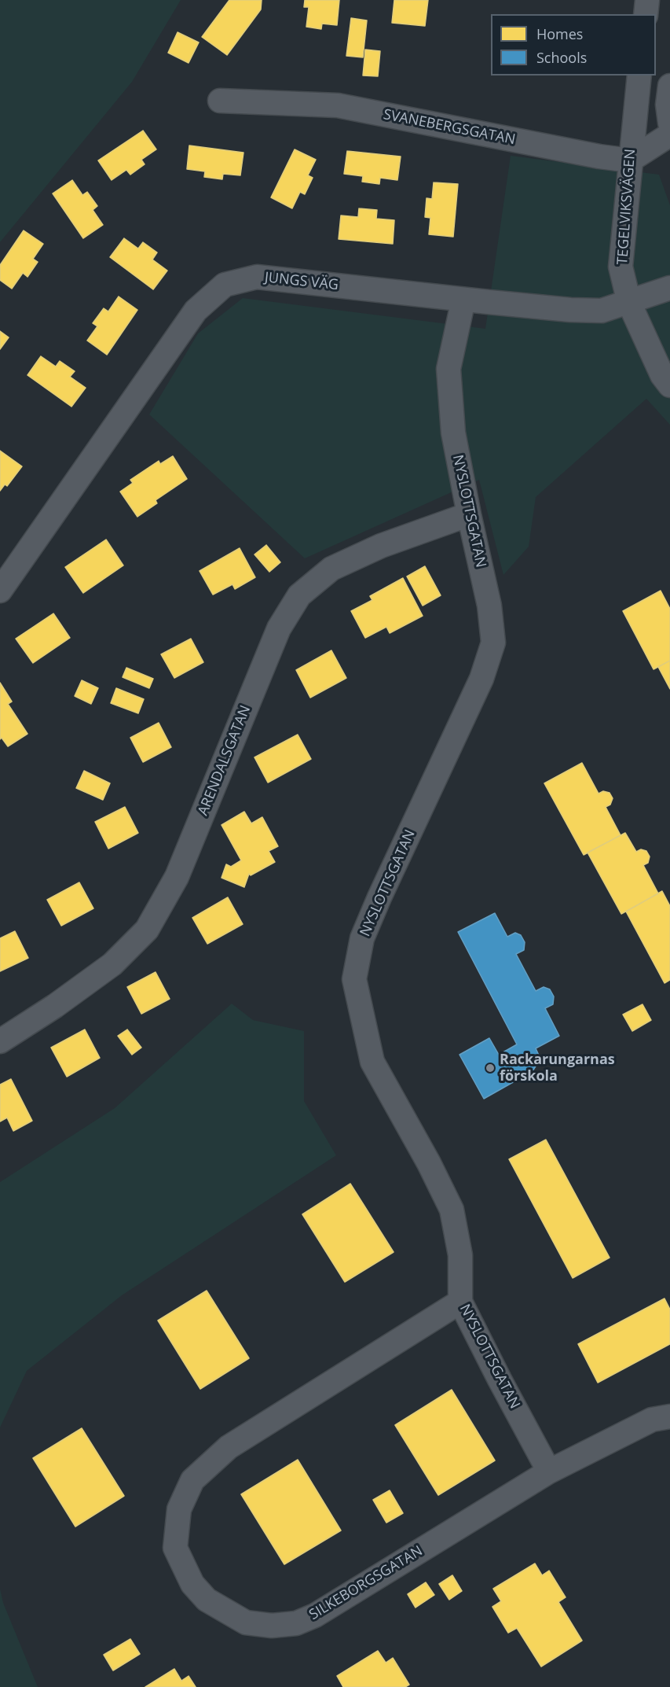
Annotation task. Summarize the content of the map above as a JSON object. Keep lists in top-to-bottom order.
{
  "streets": {
    "street": [
      "SVANEBERGSGATAN",
      "TEGELVIKSVÄGEN",
      "JUNGS VÄG",
      "NYSLOTTSGATAN",
      "ARENDALSGATAN",
      "SILKEBORGSGATAN"
    ]
  },
  "crossings": [
    ["SVANEBERGSGATAN", "TEGELVIKSVÄGEN"],
    ["TEGELVIKSVÄGEN", "JUNGS VÄG"],
    ["JUNGS VÄG", "NYSLOTTSGATAN"],
    ["NYSLOTTSGATAN", "ARENDALSGATAN"],
    ["NYSLOTTSGATAN", "SILKEBORGSGATAN"]
  ],
  "places": ["Rackarungarnas förskola"],
  "legend": ["Homes", "Schools"]
}
